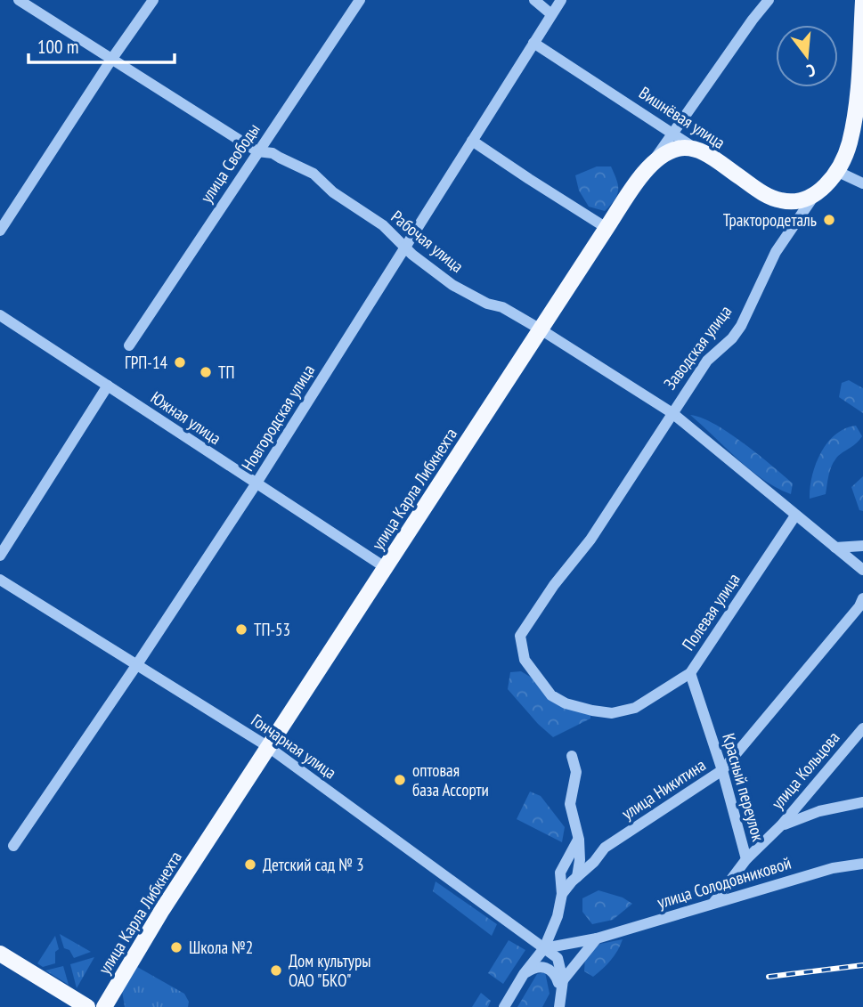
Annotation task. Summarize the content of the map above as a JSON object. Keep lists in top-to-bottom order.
{
  "streets": {
    "main road": ["Вишнёвая улица", "Заводская улица", "улица Карла Либкнехта"],
    "street": [
      "улица Свободы",
      "Рабочая улица",
      "Южная улица",
      "Новгородская улица",
      "Полевая улица",
      "Гончарная улица",
      "улица Кольцова",
      "Красный переулок",
      "улица Никитина",
      "улица Солодовниковой"
    ]
  },
  "crossings": [
    ["Вишнёвая улица", "Заводская улица"],
    ["Вишнёвая улица", "Новгородская улица"],
    ["Вишнёвая улица", "улица Карла Либкнехта"],
    ["улица Свободы", "Рабочая улица"],
    ["Рабочая улица", "Заводская улица"],
    ["Рабочая улица", "Новгородская улица"],
    ["Рабочая улица", "улица Карла Либкнехта"],
    ["Рабочая улица", "Полевая улица"],
    ["Заводская улица", "Полевая улица"],
    ["Южная улица", "Новгородская улица"],
    ["Южная улица", "улица Карла Либкнехта"],
    ["Новгородская улица", "Гончарная улица"],
    ["улица Карла Либкнехта", "Гончарная улица"],
    ["Полевая улица", "Красный переулок"],
    ["Гончарная улица", "улица Никитина"],
    ["Гончарная улица", "улица Солодовниковой"],
    ["улица Кольцова", "Красный переулок"],
    ["Красный переулок", "улица Никитина"],
    ["Красный переулок", "улица Солодовниковой"],
    ["улица Никитина", "улица Солодовниковой"]
  ],
  "places": [
    "Трактородеталь",
    "ГРП-14",
    "ТП",
    "ТП-53",
    "оптовая база Ассорти",
    "Детский сад № 3",
    "Школа №2",
    "Дом культуры ОАО \"БКО\""
  ],
  "scale_bar": "100 m",
  "north": "bottom"
}
